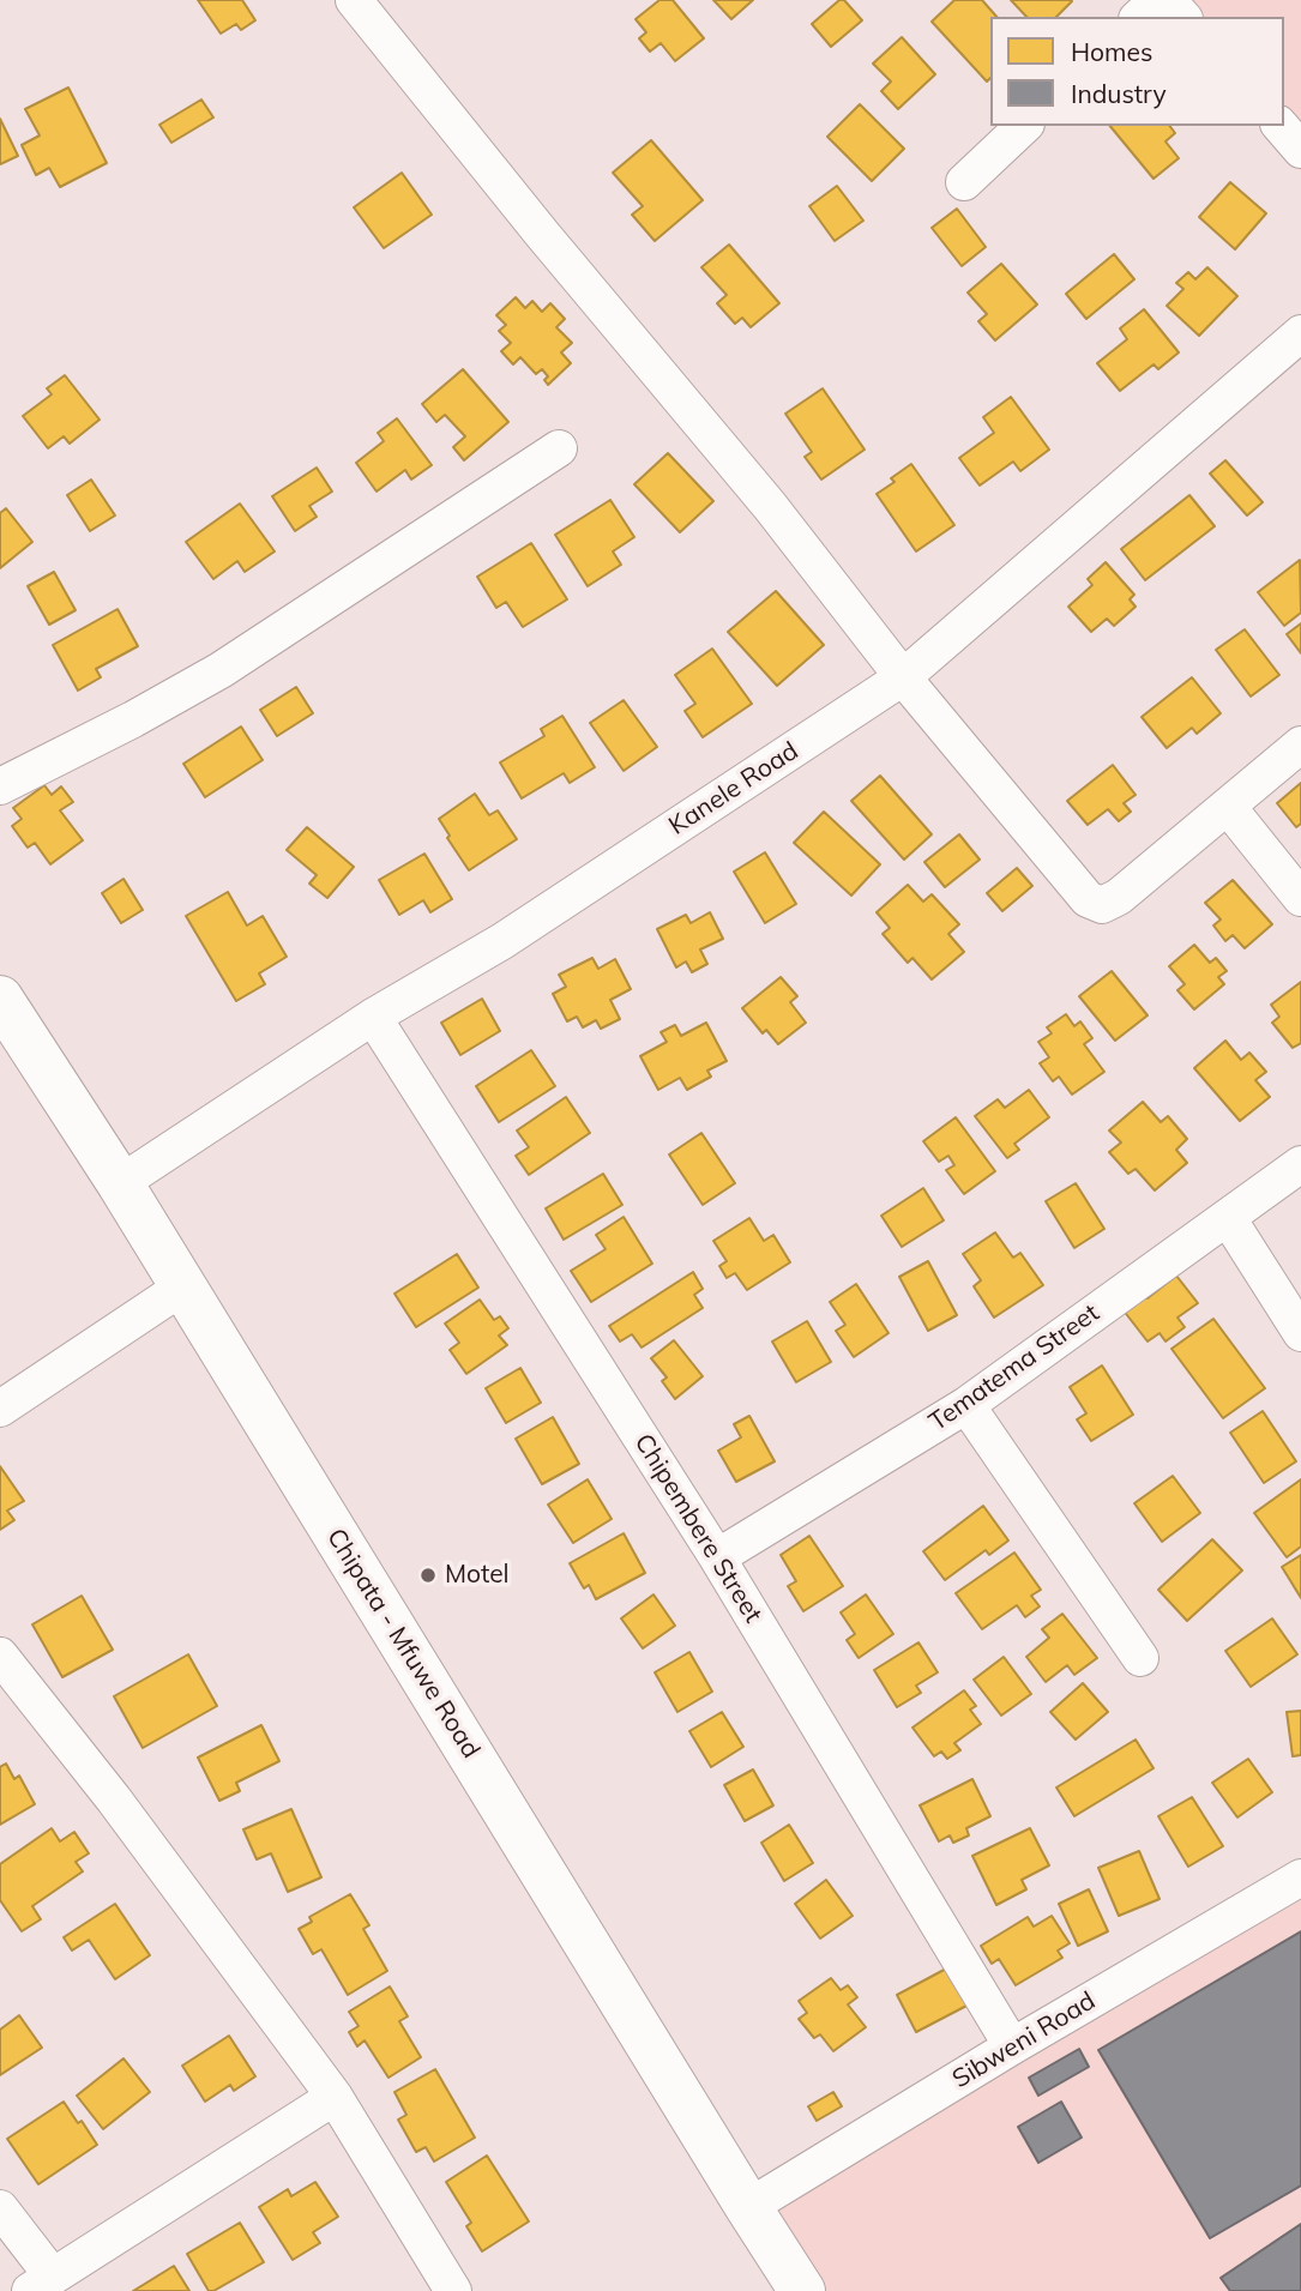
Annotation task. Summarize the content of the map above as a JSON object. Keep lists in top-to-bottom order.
{
  "streets": {
    "main road": ["Chipata - Mfuwe Road"],
    "street": [
      "Kanele Road",
      "Tematema Street",
      "Chipembere Street",
      "Sibweni Road"
    ]
  },
  "crossings": [
    ["Kanele Road", "Chipembere Street"],
    ["Kanele Road", "Chipata - Mfuwe Road"],
    ["Tematema Street", "Chipembere Street"],
    ["Chipembere Street", "Sibweni Road"],
    ["Chipata - Mfuwe Road", "Sibweni Road"]
  ],
  "places": ["Motel"],
  "legend": ["Homes", "Industry"]
}
